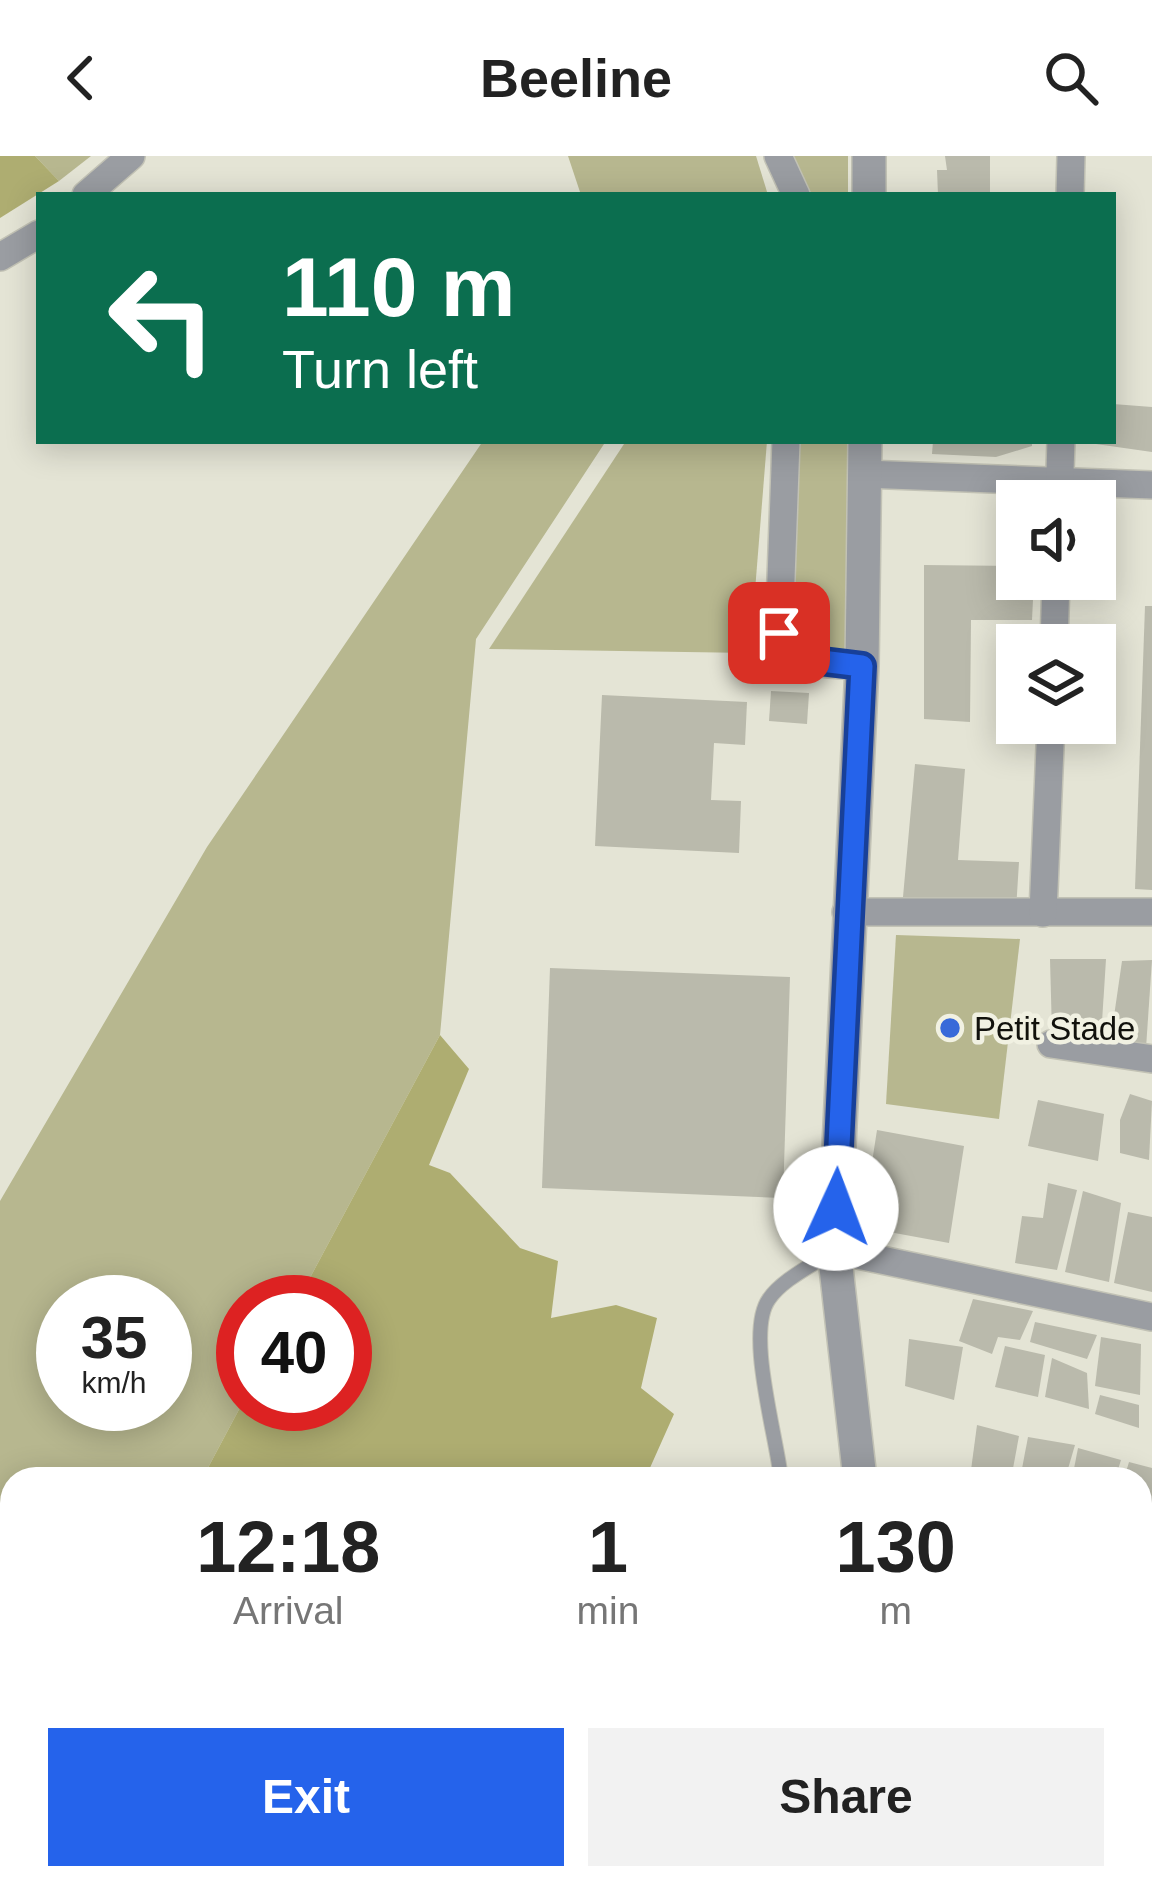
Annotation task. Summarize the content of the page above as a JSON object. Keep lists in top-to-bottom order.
{
  "places": ["Petit Stade"],
  "page": {
    "header": "Beeline",
    "turn": ["110 m", "Turn left"],
    "speed": "35 km/h",
    "limit": "40",
    "eta": [
      "12:18",
      "Arrival",
      "1",
      "min",
      "130",
      "m"
    ],
    "buttons": ["Exit", "Share"]
  }
}
